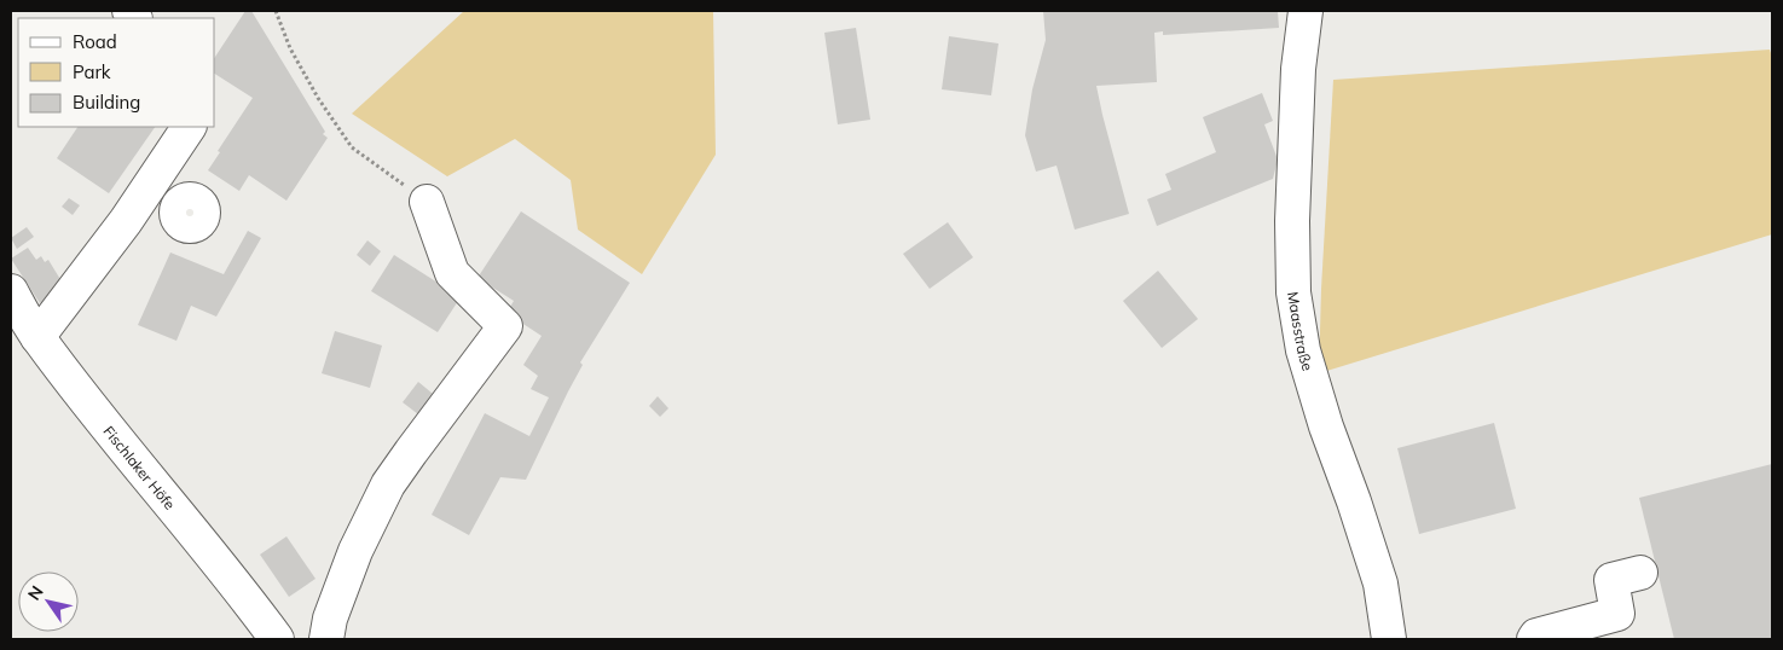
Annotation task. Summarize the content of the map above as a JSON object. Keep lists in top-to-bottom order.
{
  "streets": {
    "street": ["Maasstraße", "Fischlaker Höfe"]
  },
  "legend": ["Road", "Park", "Building"],
  "north": "top left"
}
